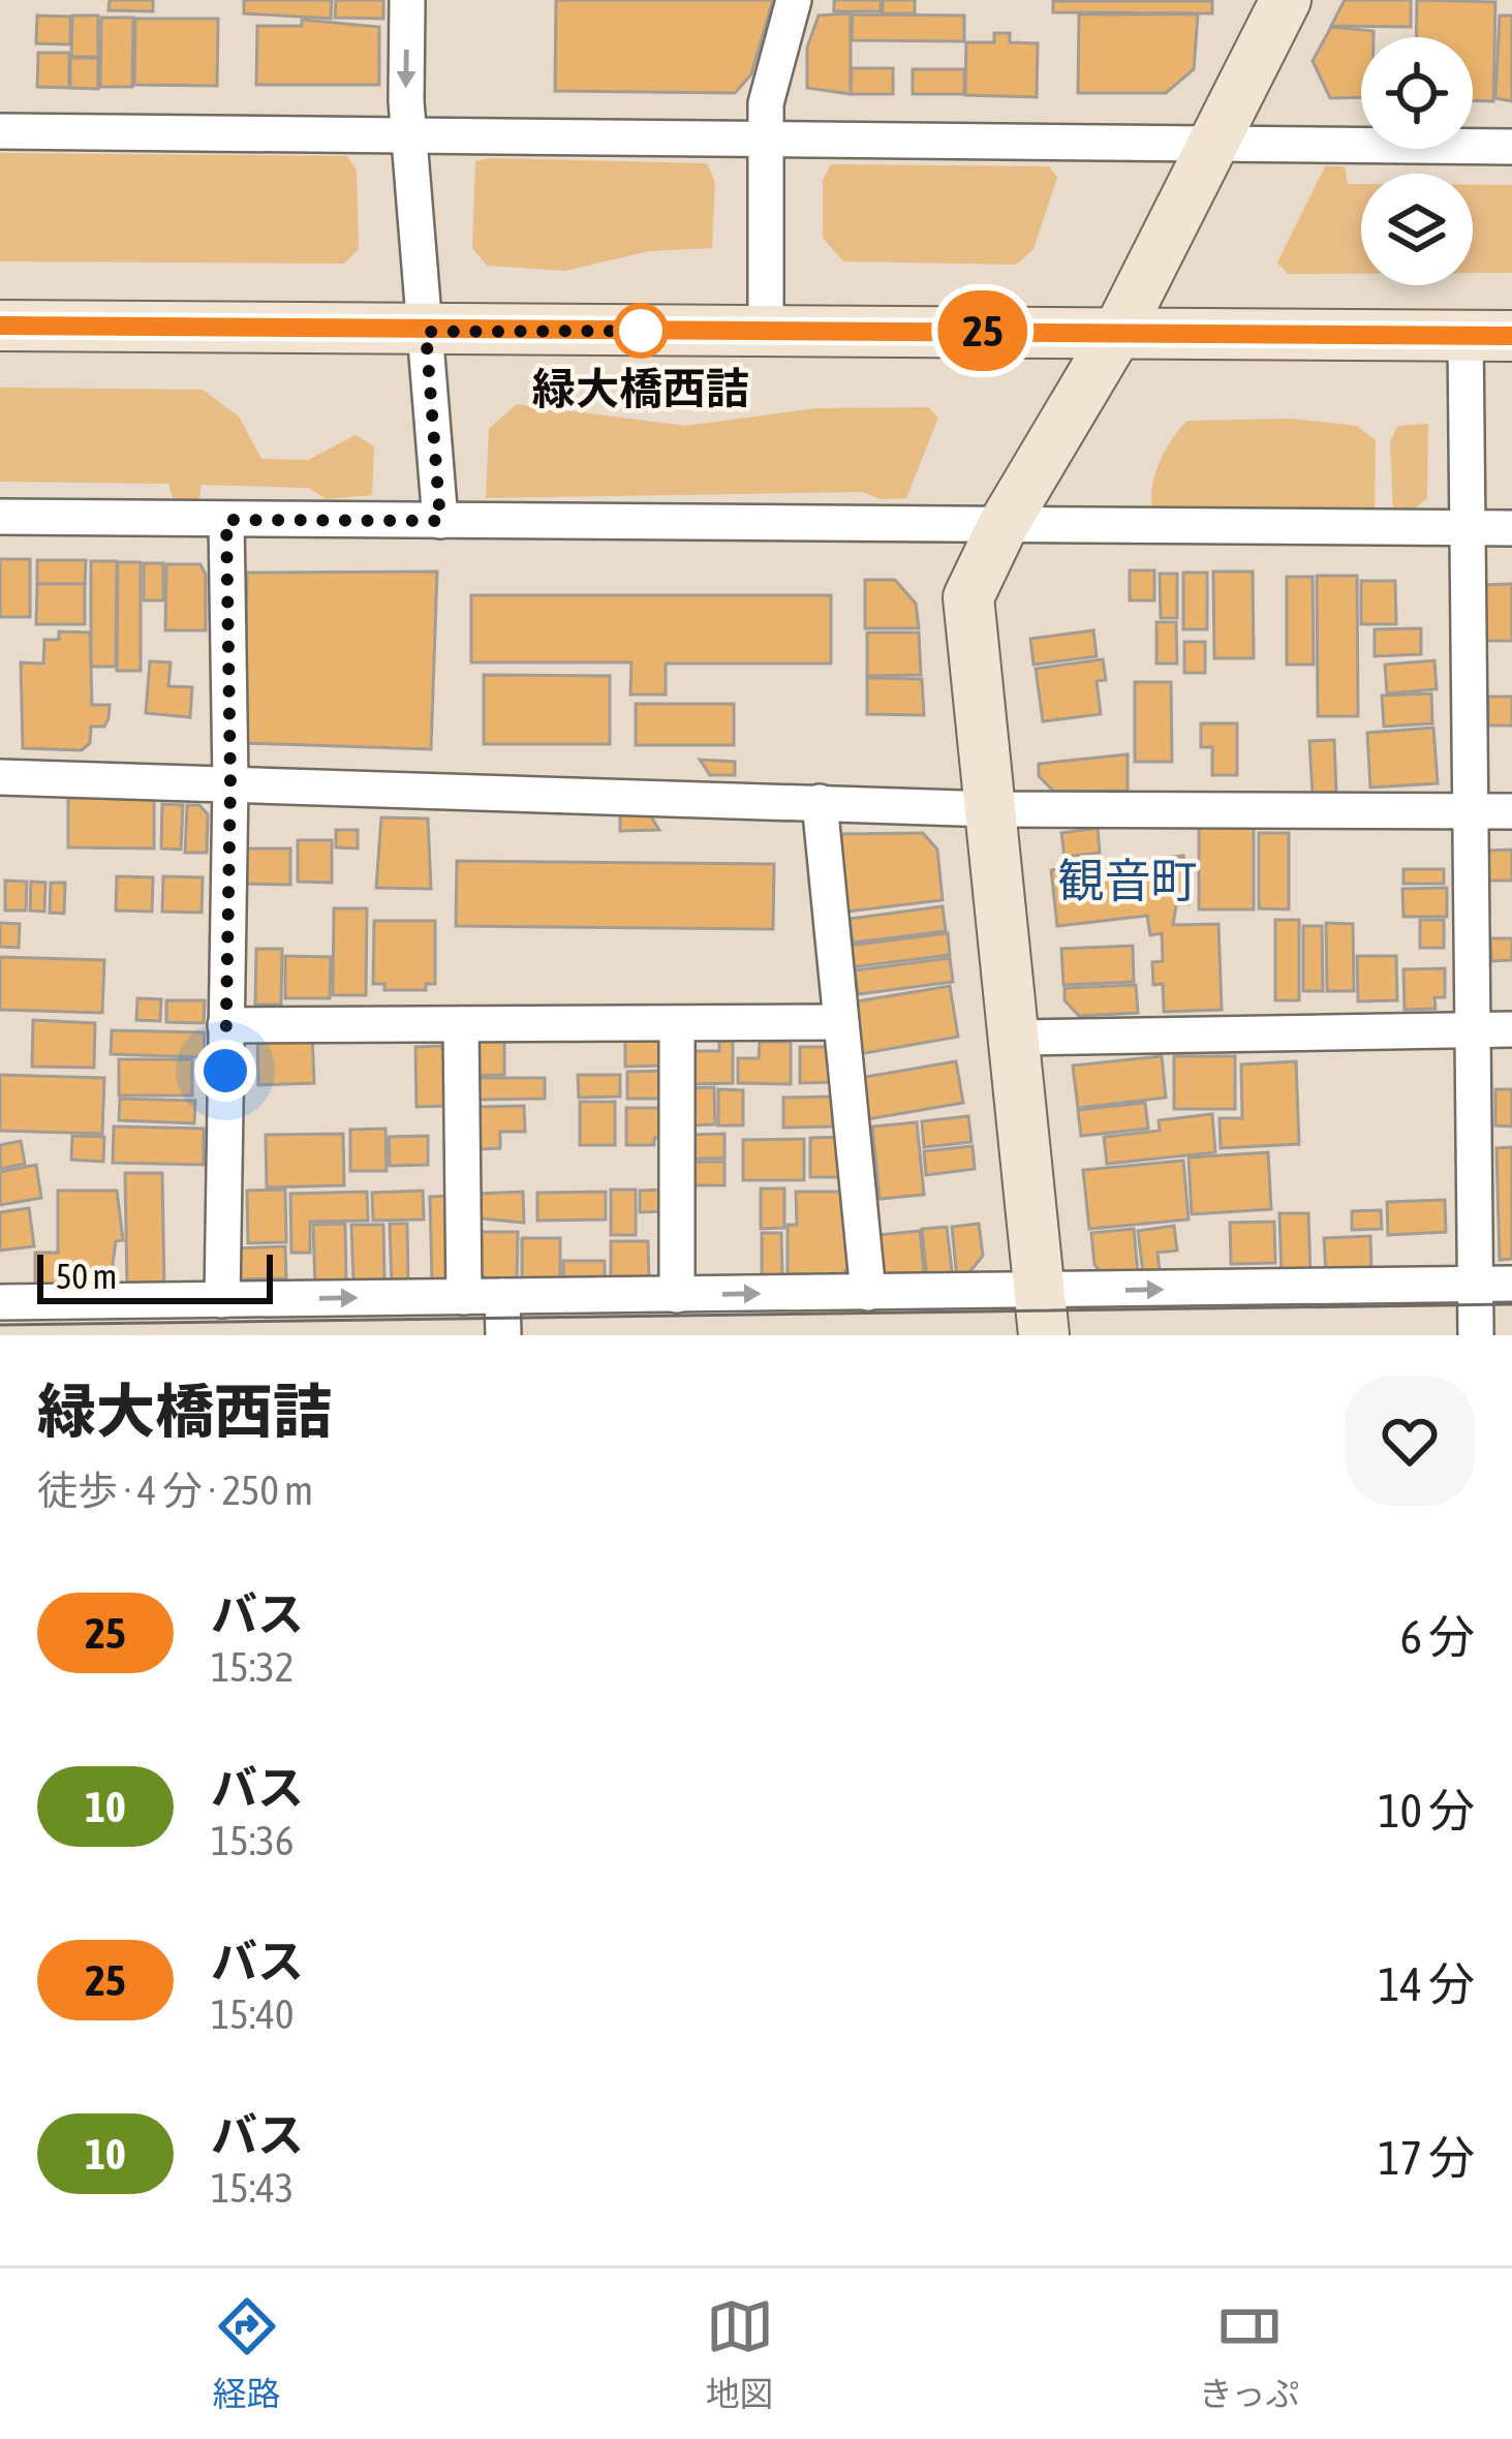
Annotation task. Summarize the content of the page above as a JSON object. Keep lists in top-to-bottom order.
{
  "districts": ["観音町"],
  "places": ["緑大橋西詰"],
  "lines": ["bus line 25"],
  "scale_bar": "50 m",
  "page": {
    "on_map": "25",
    "scale": "50 m",
    "heading": ["緑大橋西詰", "徒歩 · 4 分 · 250 m"],
    "list": [
      {
        "mark": "25",
        "name": "バス",
        "note": "15:32",
        "value": "6 分"
      },
      {
        "mark": "10",
        "name": "バス",
        "note": "15:36",
        "value": "10 分"
      },
      {
        "mark": "25",
        "name": "バス",
        "note": "15:40",
        "value": "14 分"
      },
      {
        "mark": "10",
        "name": "バス",
        "note": "15:43",
        "value": "17 分"
      }
    ],
    "tabs": ["経路", "地図", "きっぷ"]
  }
}
